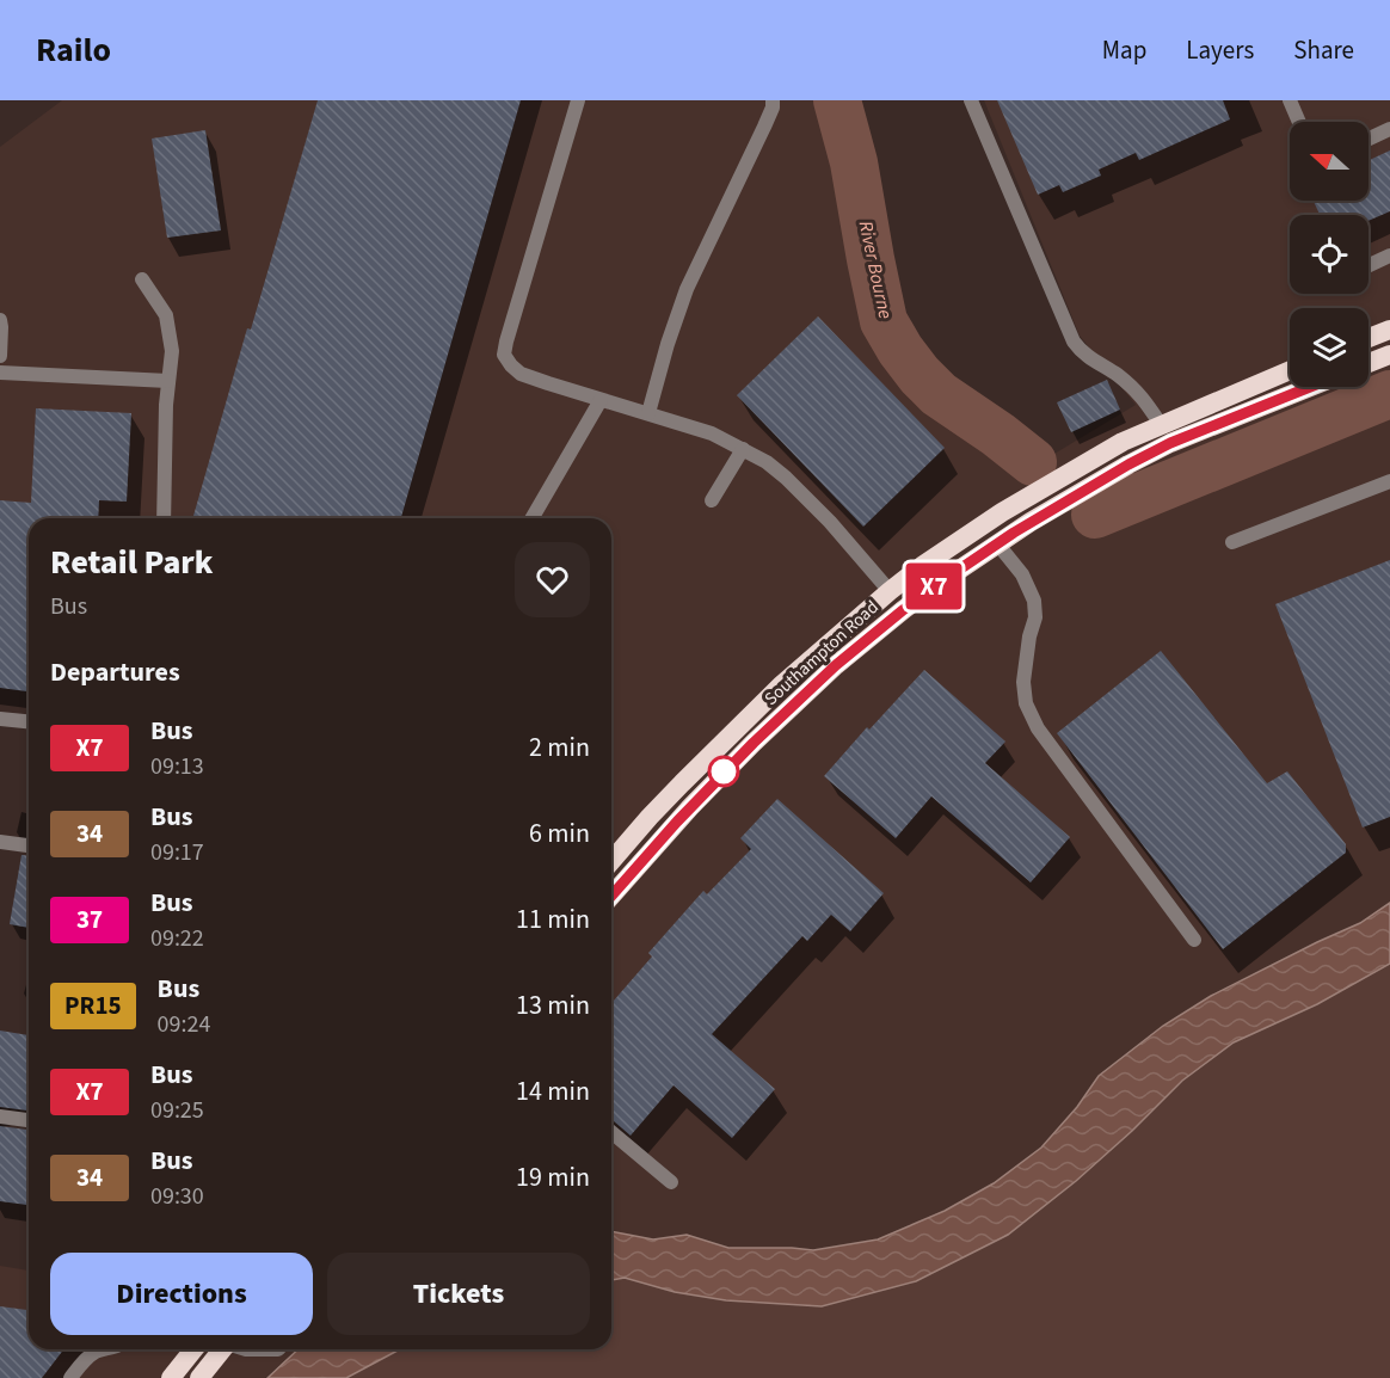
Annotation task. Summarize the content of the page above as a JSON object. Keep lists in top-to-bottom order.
{
  "streets": {
    "highway": ["Southampton Road"]
  },
  "water": ["River Bourne"],
  "lines": ["bus line X7"],
  "north": "left",
  "page": {
    "header": "Railo",
    "nav": ["Map", "Layers", "Share"],
    "on_map": "X7",
    "heading": [
      ["Retail Park", "Bus"],
      "Departures"
    ],
    "list": [
      {
        "mark": "X7",
        "name": "Bus",
        "note": "09:13",
        "value": "2 min"
      },
      {
        "mark": "34",
        "name": "Bus",
        "note": "09:17",
        "value": "6 min"
      },
      {
        "mark": "37",
        "name": "Bus",
        "note": "09:22",
        "value": "11 min"
      },
      {
        "mark": "PR15",
        "name": "Bus",
        "note": "09:24",
        "value": "13 min"
      },
      {
        "mark": "X7",
        "name": "Bus",
        "note": "09:25",
        "value": "14 min"
      },
      {
        "mark": "34",
        "name": "Bus",
        "note": "09:30",
        "value": "19 min"
      }
    ],
    "buttons": ["Directions", "Tickets"]
  }
}
